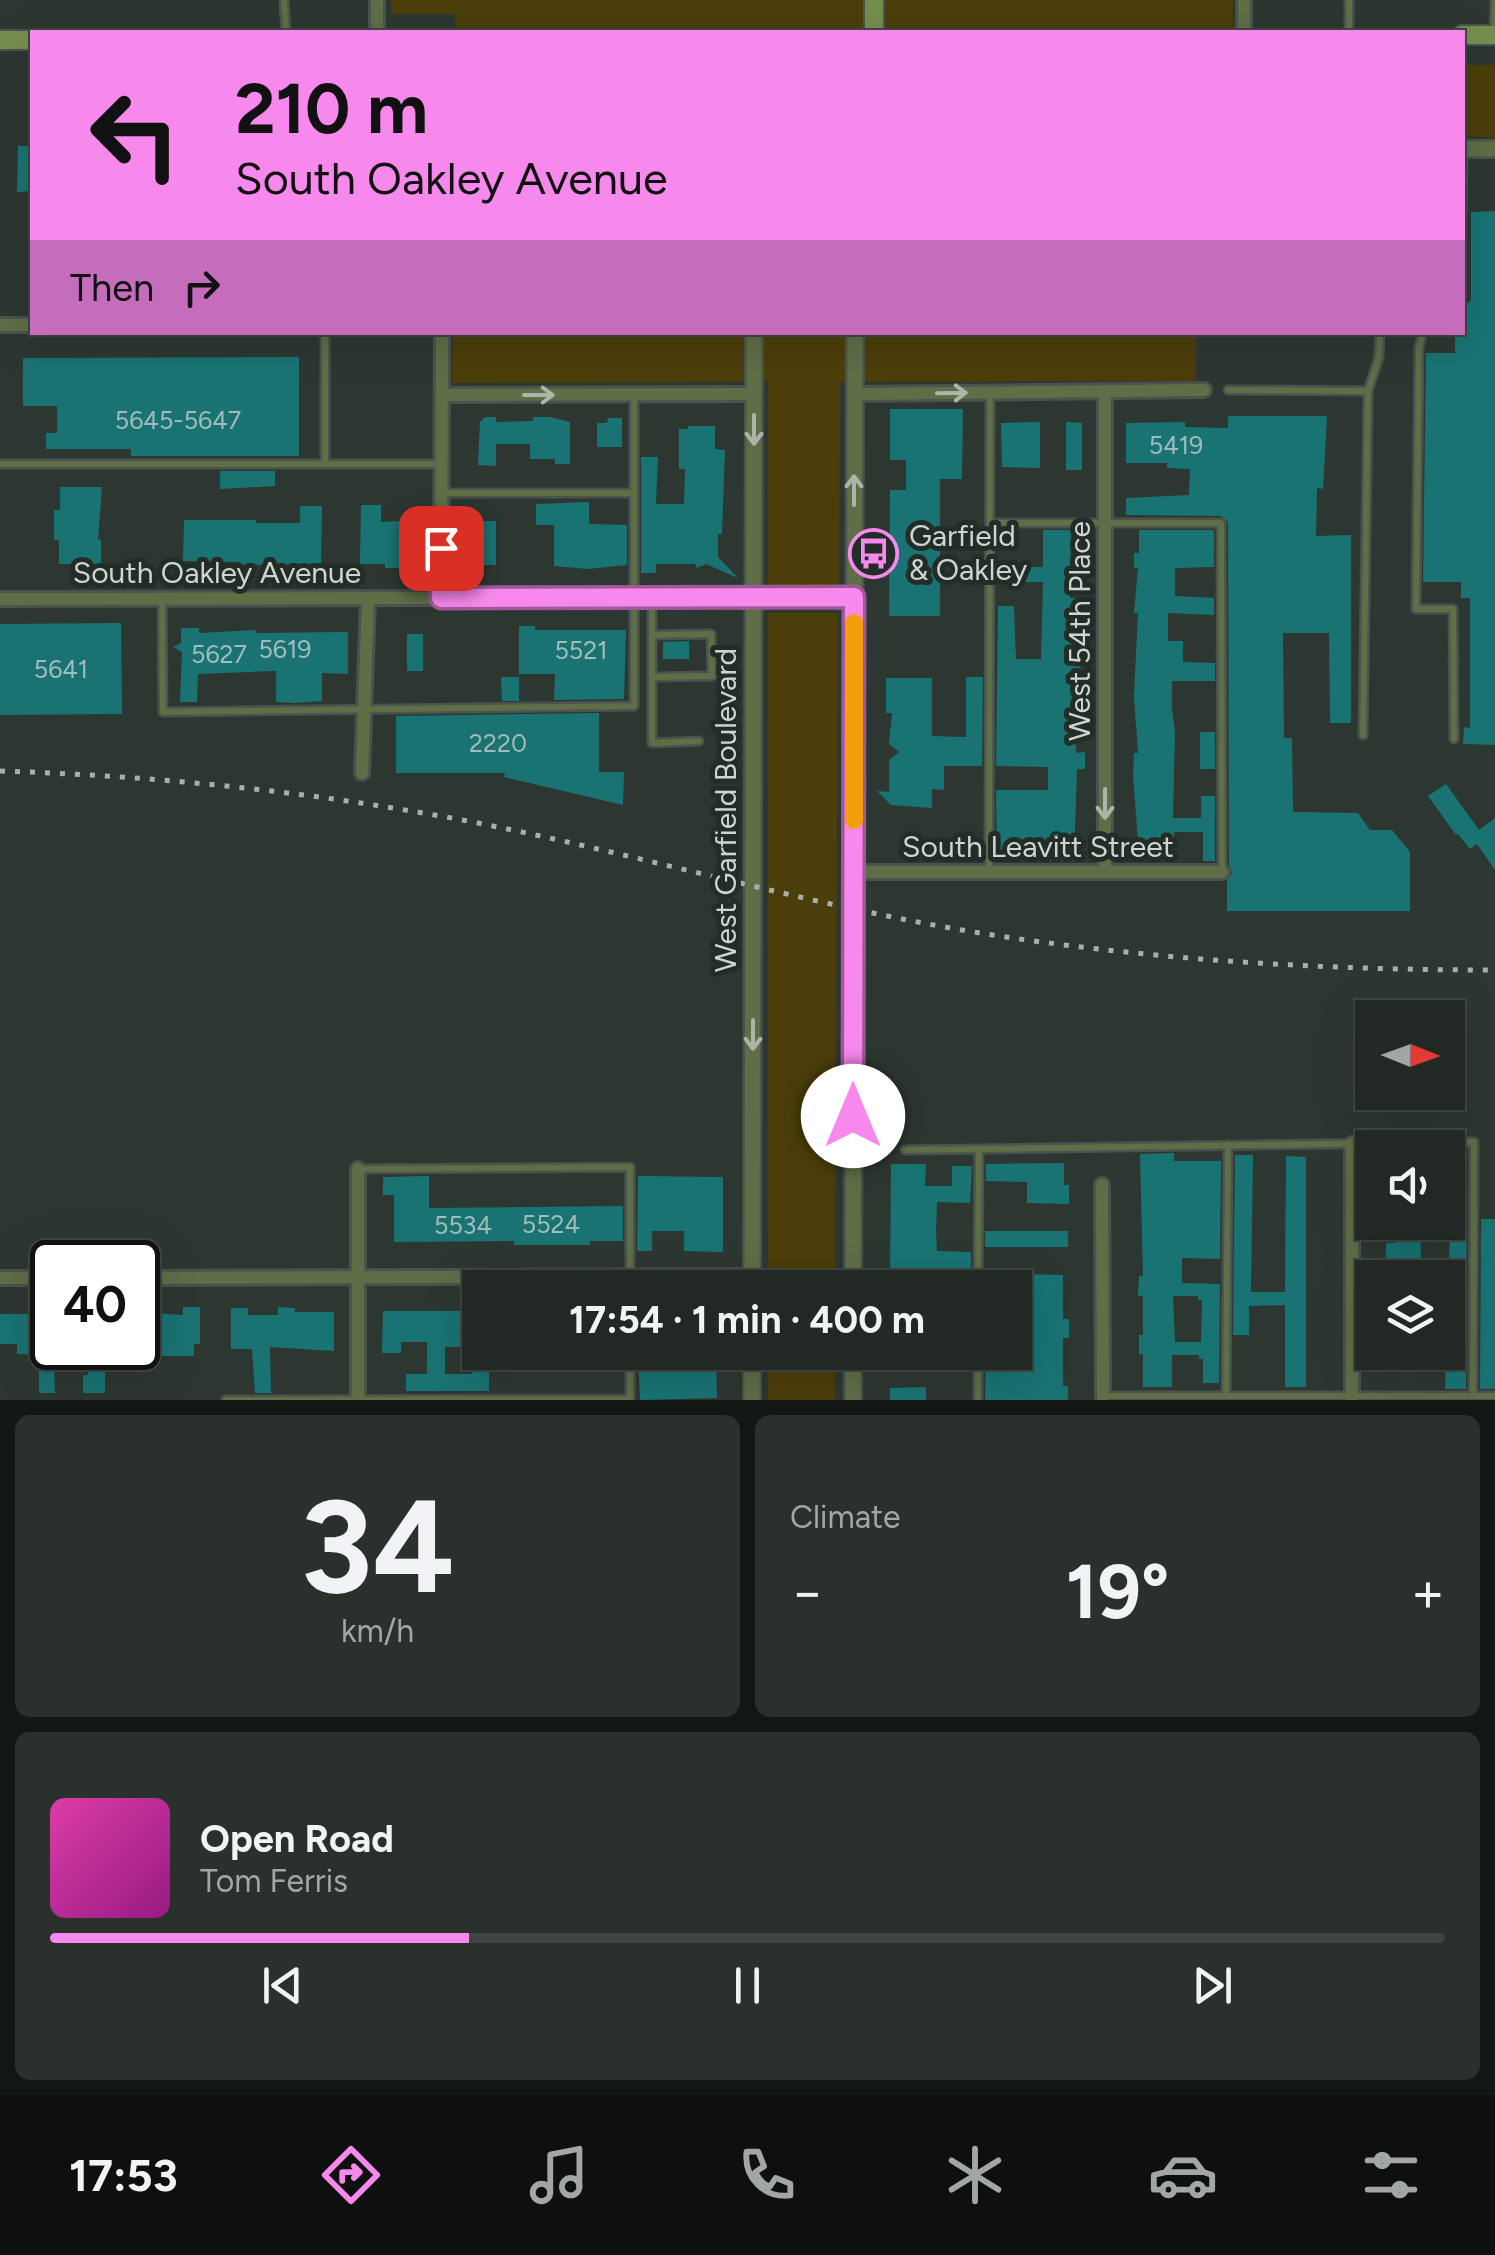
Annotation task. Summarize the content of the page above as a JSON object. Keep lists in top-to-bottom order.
{
  "streets": {
    "street": [
      "South Oakley Avenue",
      "West 54th Place",
      "West Garfield Boulevard",
      "South Leavitt Street"
    ]
  },
  "crossings": [
    ["South Oakley Avenue", "West Garfield Boulevard"],
    ["West 54th Place", "South Leavitt Street"]
  ],
  "one_way": ["West 54th Place"],
  "places": {
    "bus stop": ["Garfield & Oakley"]
  },
  "house_numbers": [
    "5645-5647",
    "5419",
    "5619",
    "5521",
    "5627",
    "5641",
    "2220",
    "5524",
    "5534"
  ],
  "north": "right",
  "page": {
    "turn": ["210 m", "South Oakley Avenue"],
    "then": "Then",
    "limit": "40",
    "trip": "17:54 · 1 min · 400 m",
    "tile": [
      ["34", "km/h"],
      "Climate"
    ],
    "heat": ["−", "19°", "+"],
    "song": ["Open Road", "Tom Ferris"],
    "tabs": "17:53"
  }
}
